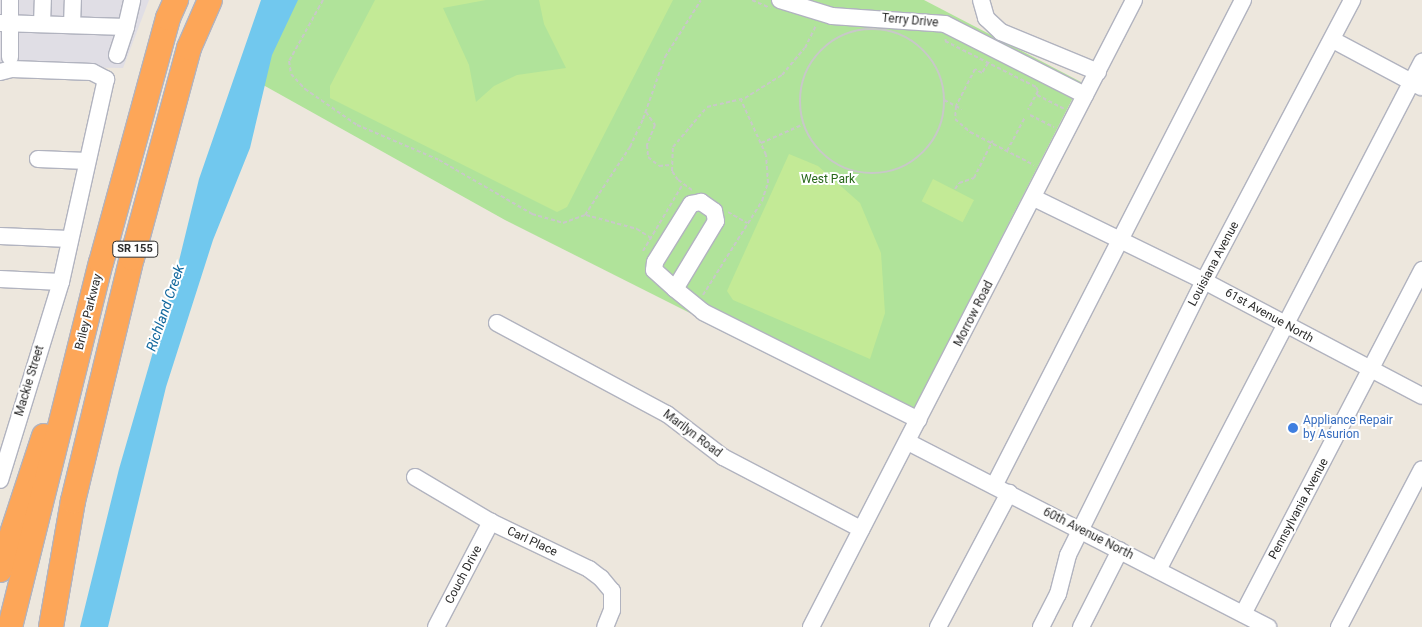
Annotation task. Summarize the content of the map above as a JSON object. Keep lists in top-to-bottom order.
{
  "streets": {
    "highway": ["SR 155", "Briley Parkway"],
    "street": [
      "Terry Drive",
      "Louisiana Avenue",
      "Morrow Road",
      "61st Avenue North",
      "Mackie Street",
      "Marilyn Road",
      "Pennsylvania Avenue",
      "60th Avenue North",
      "Carl Place",
      "Couch Drive"
    ]
  },
  "crossings": [
    ["Terry Drive", "Morrow Road"],
    ["Louisiana Avenue", "61st Avenue North"],
    ["Louisiana Avenue", "60th Avenue North"],
    ["Morrow Road", "61st Avenue North"],
    ["Morrow Road", "Marilyn Road"],
    ["Morrow Road", "60th Avenue North"],
    ["61st Avenue North", "Pennsylvania Avenue"],
    ["Pennsylvania Avenue", "60th Avenue North"],
    ["Carl Place", "Couch Drive"]
  ],
  "water": ["Richland Creek"],
  "parks": ["West Park"],
  "places": ["Appliance Repair by Asurion"]
}
